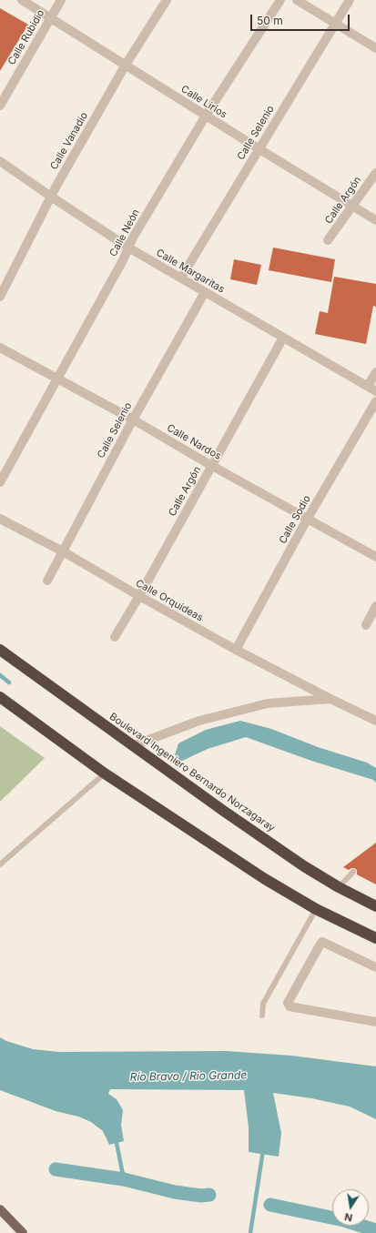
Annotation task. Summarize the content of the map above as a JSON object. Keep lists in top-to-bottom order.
{
  "streets": {
    "highway": ["Boulevard Ingeniero Bernardo Norzagaray"],
    "street": [
      "Calle Rubidio",
      "Calle Lirios",
      "Calle Selenio",
      "Calle Vanadio",
      "Calle Argón",
      "Calle Neón",
      "Calle Margaritas",
      "Calle Nardos",
      "Calle Sodio",
      "Calle Orquídeas"
    ]
  },
  "crossings": [
    ["Calle Rubidio", "Calle Lirios"],
    ["Calle Lirios", "Calle Selenio"],
    ["Calle Lirios", "Calle Vanadio"],
    ["Calle Lirios", "Calle Argón"],
    ["Calle Lirios", "Calle Neón"],
    ["Calle Selenio", "Calle Margaritas"],
    ["Calle Selenio", "Calle Nardos"],
    ["Calle Selenio", "Calle Orquídeas"],
    ["Calle Vanadio", "Calle Margaritas"],
    ["Calle Argón", "Calle Margaritas"],
    ["Calle Argón", "Calle Nardos"],
    ["Calle Argón", "Calle Orquídeas"],
    ["Calle Neón", "Calle Margaritas"],
    ["Calle Neón", "Calle Nardos"],
    ["Calle Nardos", "Calle Sodio"],
    ["Calle Sodio", "Calle Orquídeas"],
    ["Calle Orquídeas", "Boulevard Ingeniero Bernardo Norzagaray"]
  ],
  "water": ["Río Bravo / Rio Grande"],
  "scale_bar": "50 m",
  "north": "bottom"
}
